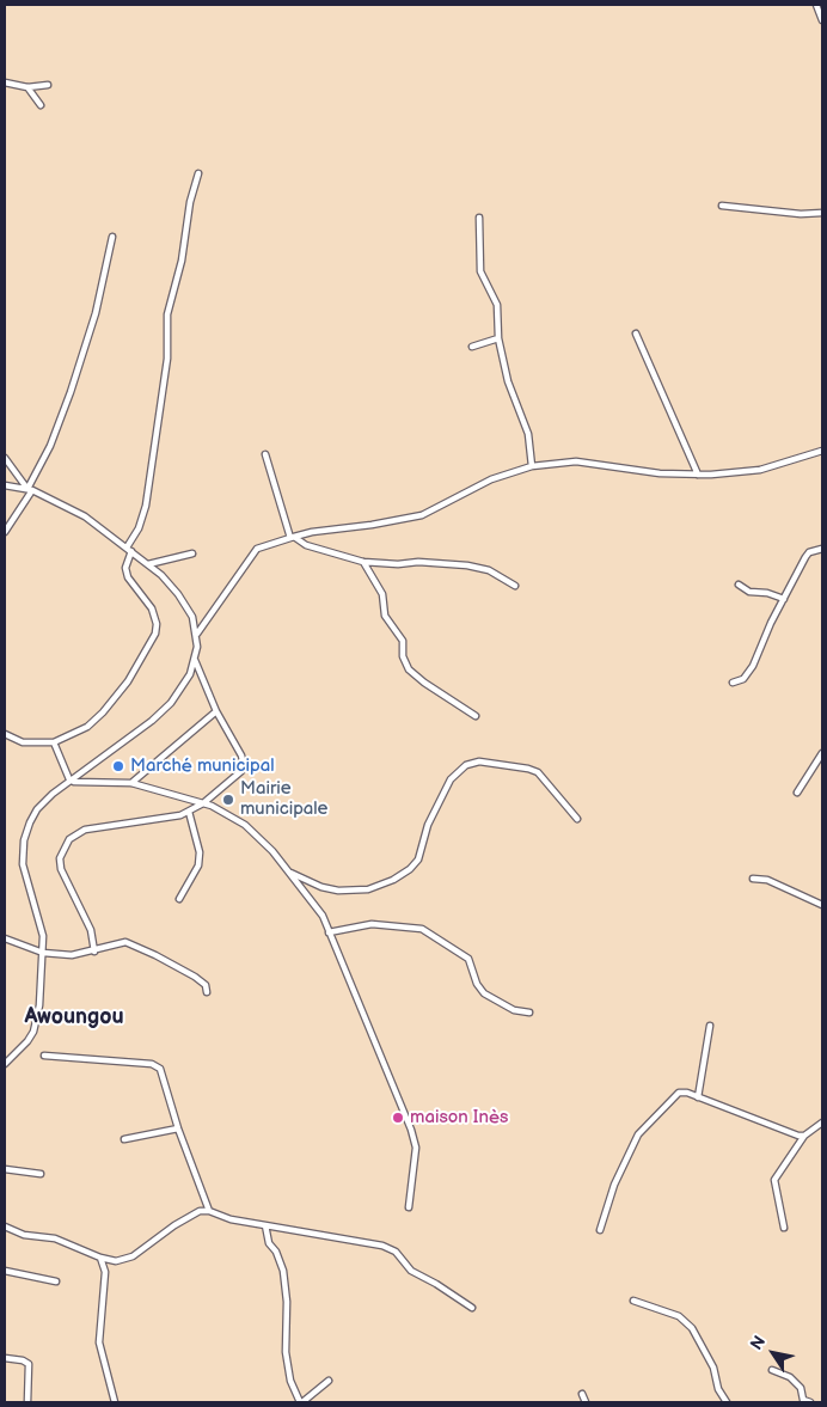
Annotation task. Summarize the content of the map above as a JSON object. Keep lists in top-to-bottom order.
{
  "districts": ["Awoungou"],
  "places": ["Marché municipal", "Mairie municipale", "maison Inès"],
  "north": "top left"
}
